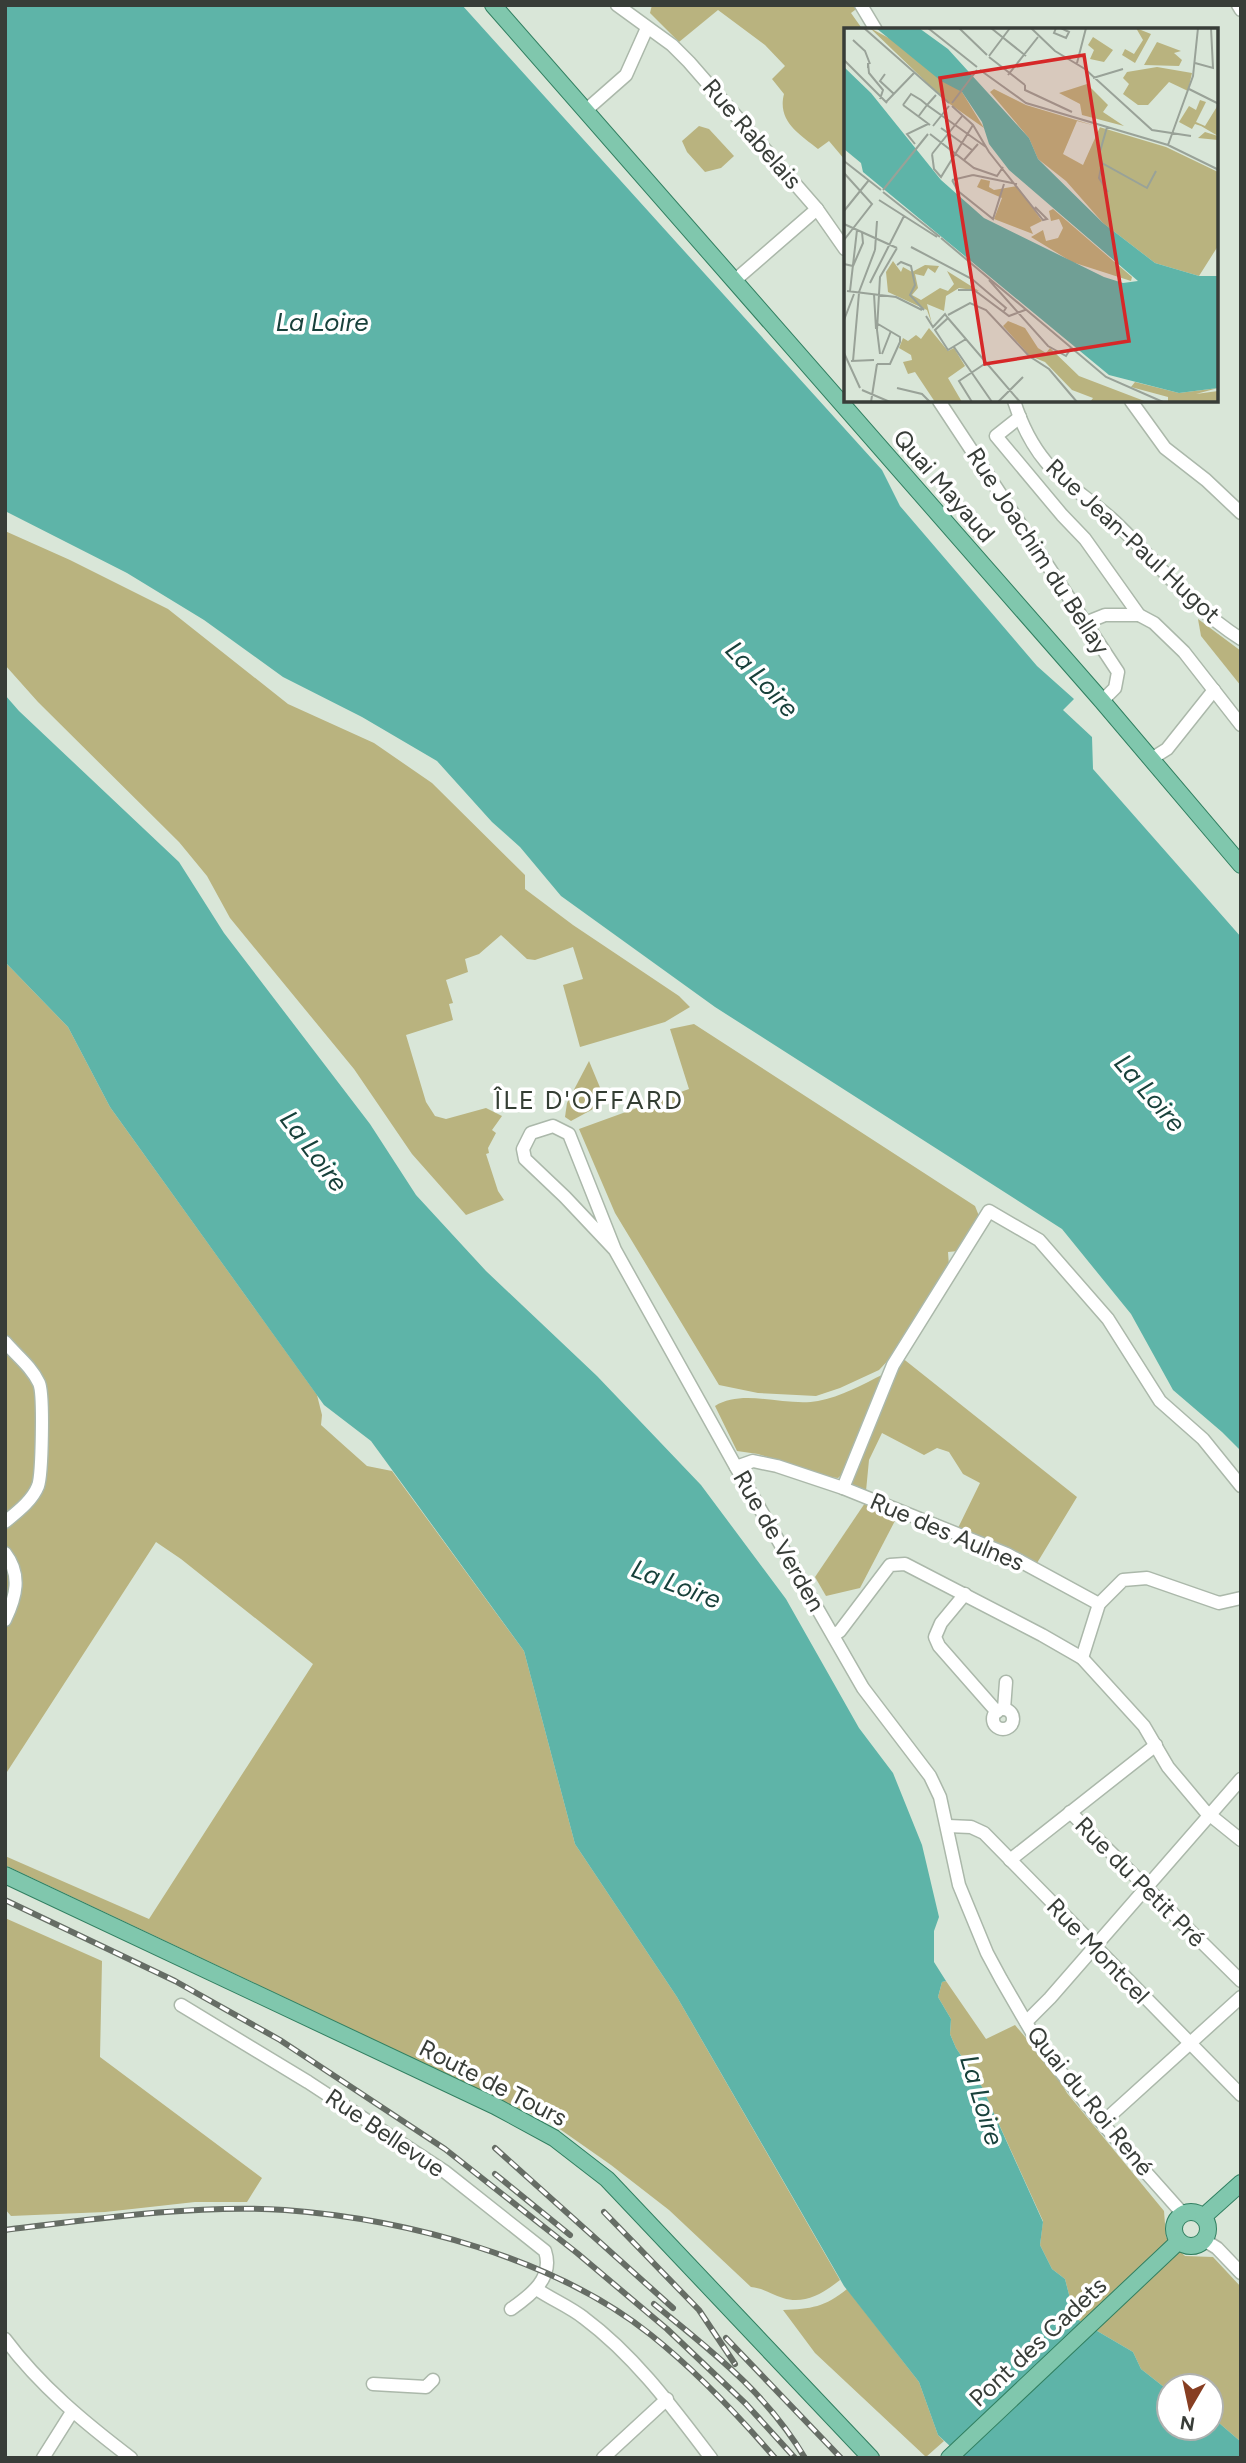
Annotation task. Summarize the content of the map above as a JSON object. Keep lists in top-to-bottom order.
{
  "streets": {
    "main road": ["Quai Mayaud", "Route de Tours", "Pont des Cadets"],
    "street": [
      "Rue Rabelais",
      "Rue Jean-Paul Hugot",
      "Rue Joachim du Bellay",
      "Rue des Aulnes",
      "Rue de Verden",
      "Rue du Petit Pré",
      "Rue Montcel",
      "Quai du Roi René",
      "Rue Bellevue"
    ]
  },
  "crossings": [
    ["Quai Mayaud", "Rue Joachim du Bellay"],
    ["Rue des Aulnes", "Rue de Verden"],
    ["Rue de Verden", "Rue Montcel"],
    ["Rue de Verden", "Quai du Roi René"],
    ["Rue Montcel", "Quai du Roi René"],
    ["Quai du Roi René", "Pont des Cadets"]
  ],
  "districts": ["ÎLE D'OFFARD"],
  "water": ["La Loire"],
  "north": "bottom"
}
